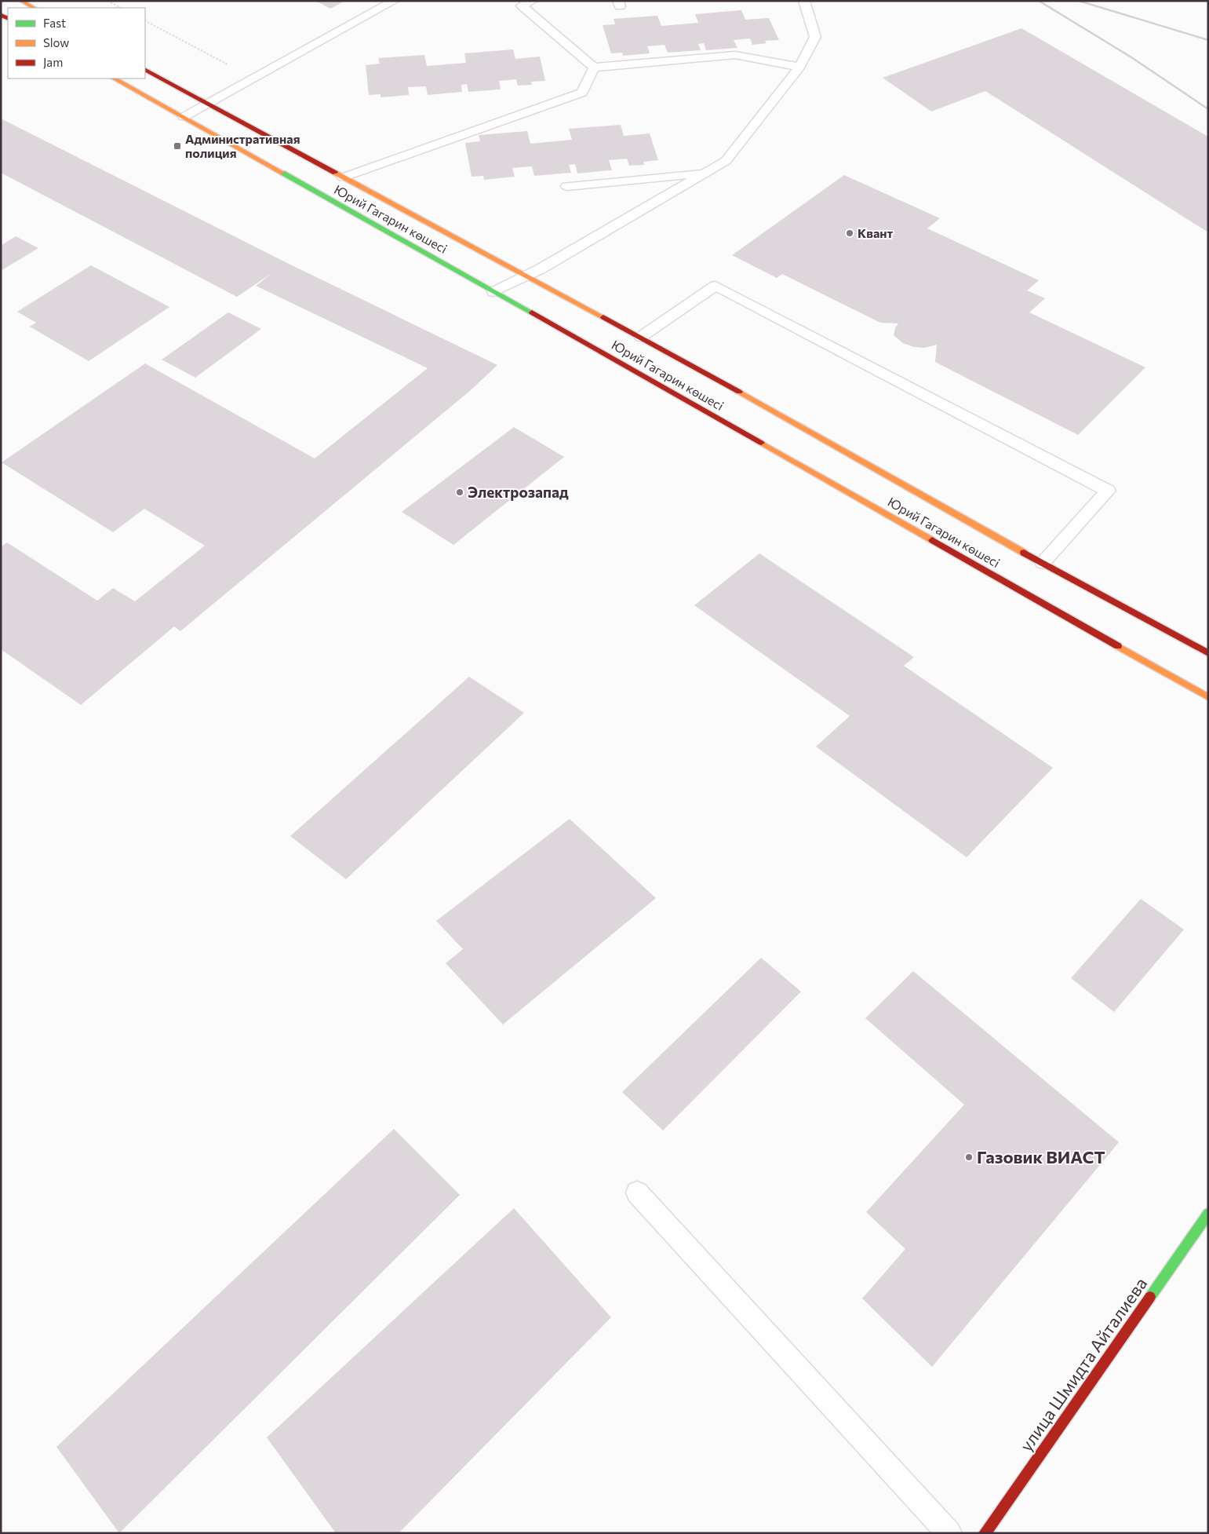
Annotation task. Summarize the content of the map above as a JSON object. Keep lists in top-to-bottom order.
{
  "streets": {
    "main road": ["Юрий Гагарин көшесі", "улица Шмидта Айталиева"]
  },
  "places": {
    "transit": ["Административная полиция"],
    "other": ["Квант", "Электрозапад", "Газовик ВИАСТ"]
  },
  "legend": ["Fast", "Slow", "Jam"]
}
